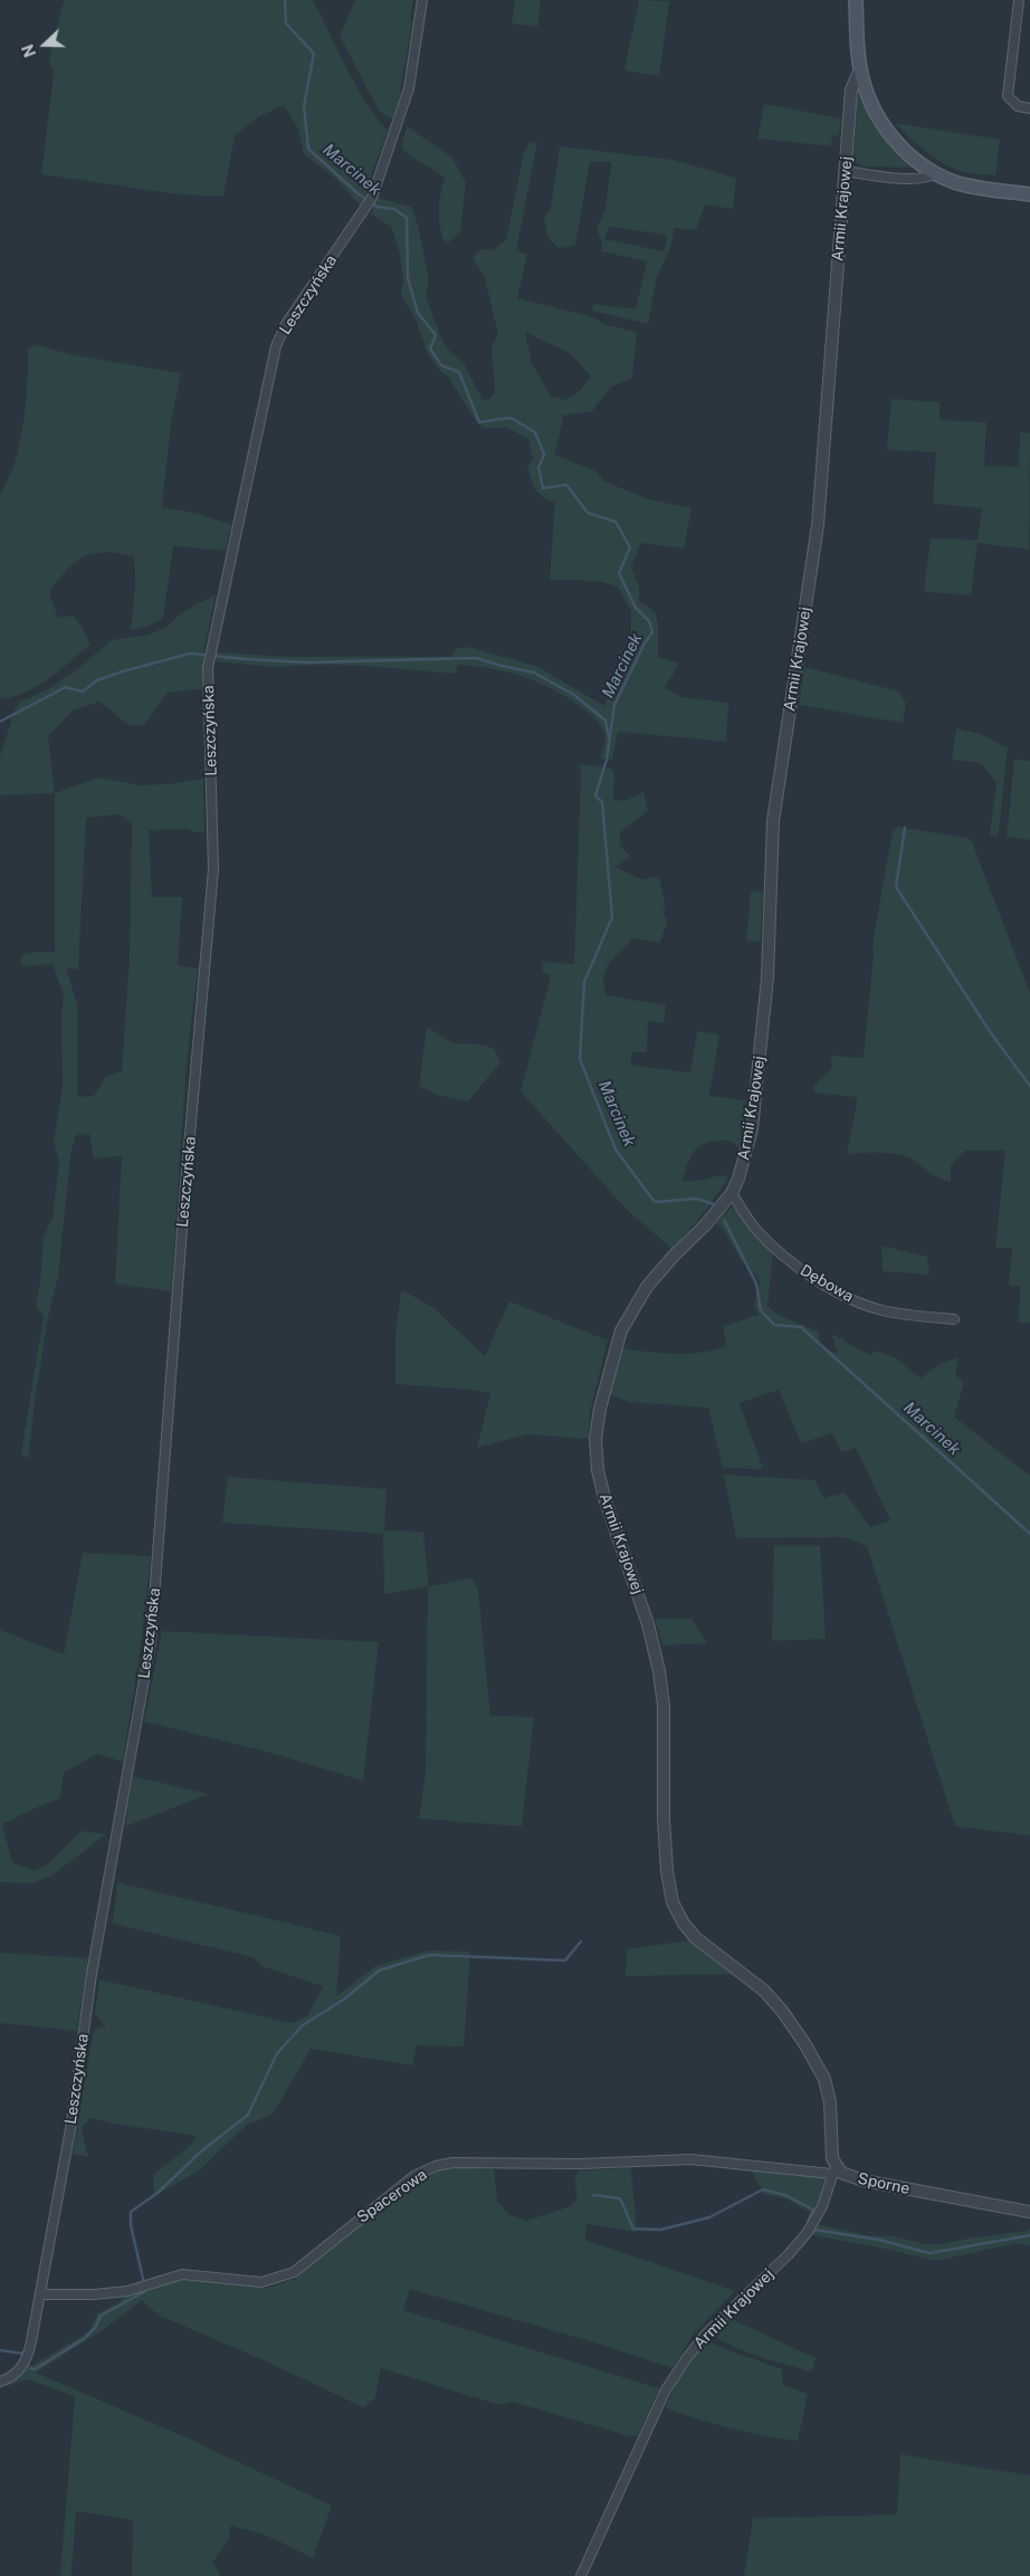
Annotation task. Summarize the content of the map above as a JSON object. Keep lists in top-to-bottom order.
{
  "streets": {
    "street": [
      "Armii Krajowej",
      "Leszczyńska",
      "Dębowa",
      "Sporne",
      "Spacerowa"
    ]
  },
  "crossings": [
    ["Armii Krajowej", "Dębowa"],
    ["Armii Krajowej", "Sporne"],
    ["Armii Krajowej", "Spacerowa"],
    ["Leszczyńska", "Spacerowa"],
    ["Sporne", "Spacerowa"]
  ],
  "water": ["Marcinek"],
  "north": "left"
}
